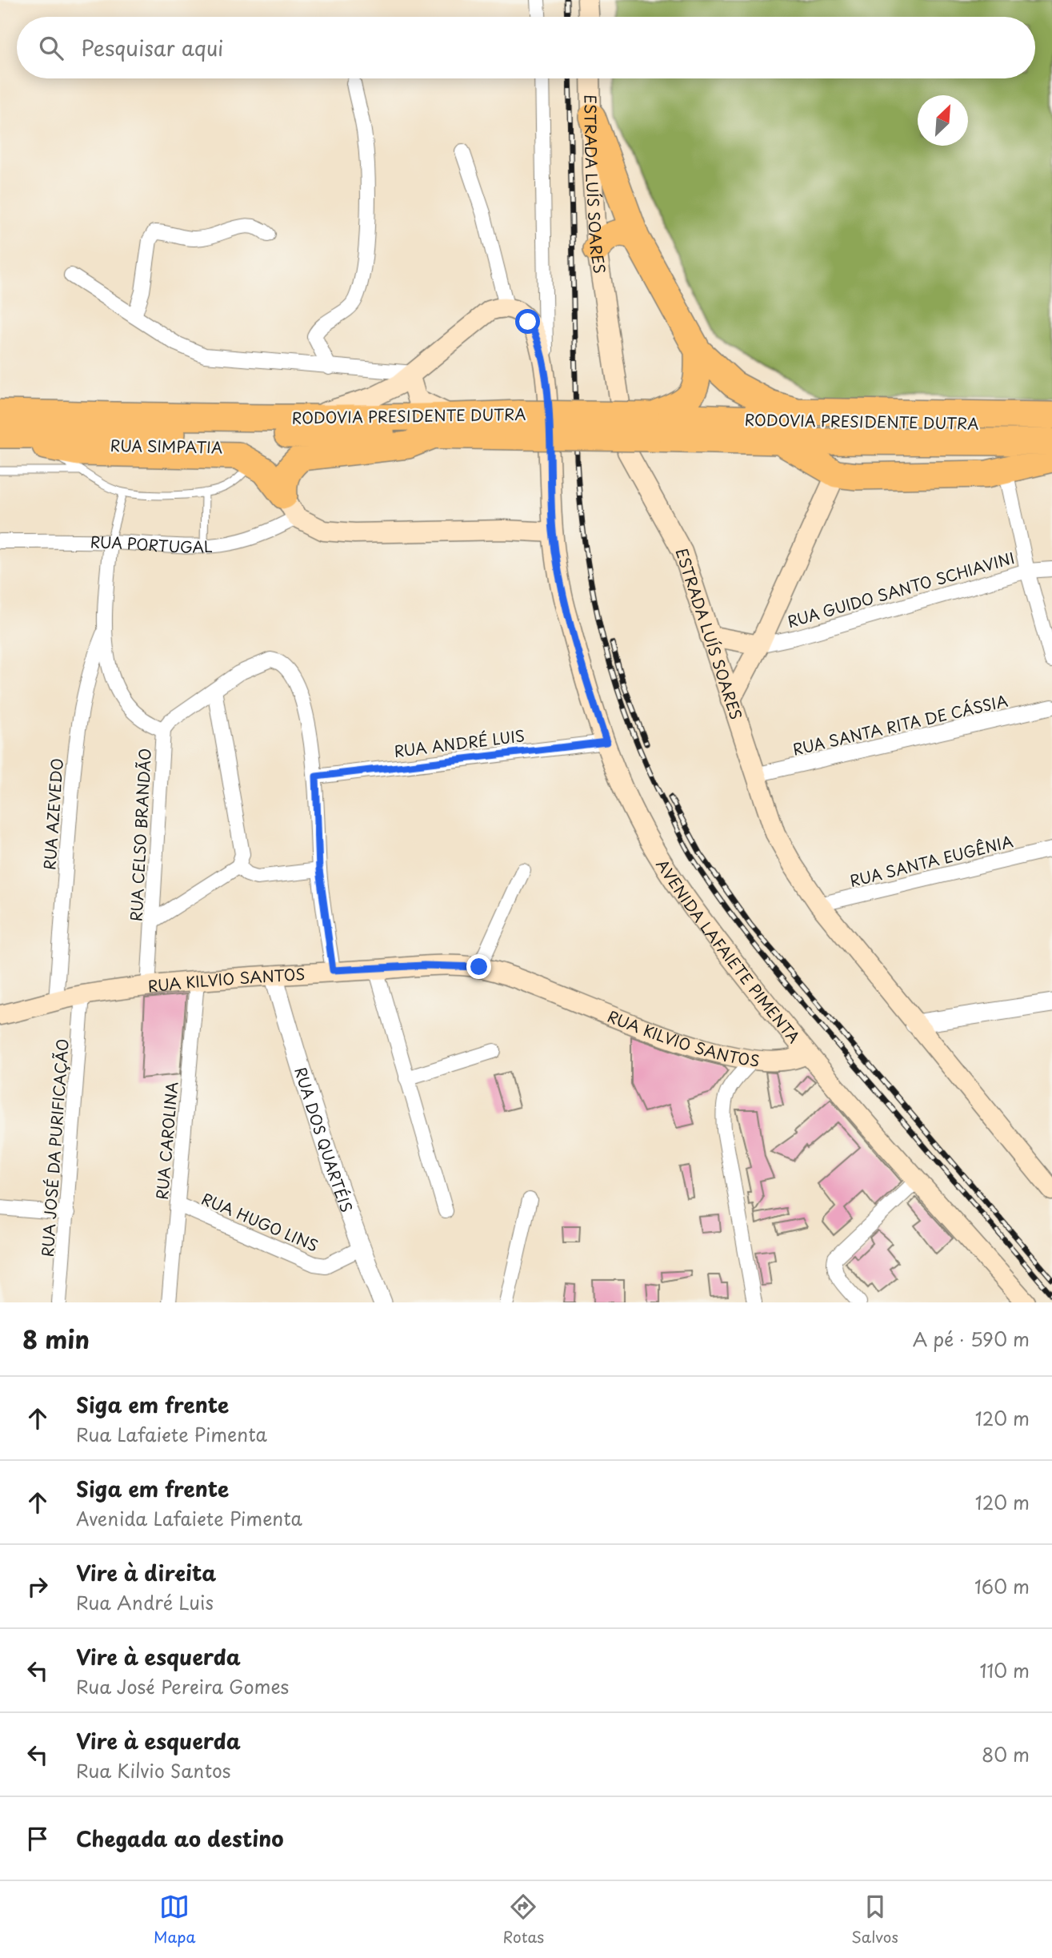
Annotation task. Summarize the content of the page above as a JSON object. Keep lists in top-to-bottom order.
{
  "streets": {
    "highway": ["RODOVIA PRESIDENTE DUTRA"],
    "main road": ["ESTRADA LUÍS SOARES", "AVENIDA LAFAIETE PIMENTA", "RUA KILVIO SANTOS"],
    "street": [
      "RUA SIMPATIA",
      "RUA PORTUGAL",
      "RUA GUIDO SANTO SCHIAVINI",
      "RUA SANTA RITA DE CÁSSIA",
      "RUA ANDRÉ LUIS",
      "RUA AZEVEDO",
      "RUA CELSO BRANDÃO",
      "RUA SANTA EUGÊNIA",
      "RUA DOS QUARTÉIS",
      "RUA CAROLINA",
      "RUA JOSÉ DA PURIFICAÇÃO",
      "RUA HUGO LINS"
    ]
  },
  "crossings": [
    ["ESTRADA LUÍS SOARES", "RUA SANTA RITA DE CÁSSIA"],
    ["ESTRADA LUÍS SOARES", "RUA SANTA EUGÊNIA"],
    ["RODOVIA PRESIDENTE DUTRA", "RUA SIMPATIA"],
    ["RUA PORTUGAL", "RUA CELSO BRANDÃO"],
    ["RUA ANDRÉ LUIS", "AVENIDA LAFAIETE PIMENTA"],
    ["RUA AZEVEDO", "RUA CELSO BRANDÃO"],
    ["RUA AZEVEDO", "RUA KILVIO SANTOS"],
    ["RUA CELSO BRANDÃO", "RUA KILVIO SANTOS"],
    ["AVENIDA LAFAIETE PIMENTA", "RUA KILVIO SANTOS"],
    ["RUA KILVIO SANTOS", "RUA DOS QUARTÉIS"],
    ["RUA KILVIO SANTOS", "RUA CAROLINA"],
    ["RUA KILVIO SANTOS", "RUA JOSÉ DA PURIFICAÇÃO"],
    ["RUA DOS QUARTÉIS", "RUA HUGO LINS"],
    ["RUA CAROLINA", "RUA HUGO LINS"]
  ],
  "north": "top right",
  "page": {
    "search": "Pesquisar aqui",
    "heading": ["8 min", "A pé · 590 m"],
    "list": [
      ["Siga em frente", "Rua Lafaiete Pimenta", "120 m"],
      ["Siga em frente", "Avenida Lafaiete Pimenta", "120 m"],
      ["Vire à direita", "Rua André Luis", "160 m"],
      ["Vire à esquerda", "Rua José Pereira Gomes", "110 m"],
      ["Vire à esquerda", "Rua Kilvio Santos", "80 m"],
      "Chegada ao destino"
    ],
    "nav": ["Mapa", "Rotas", "Salvos"]
  }
}
